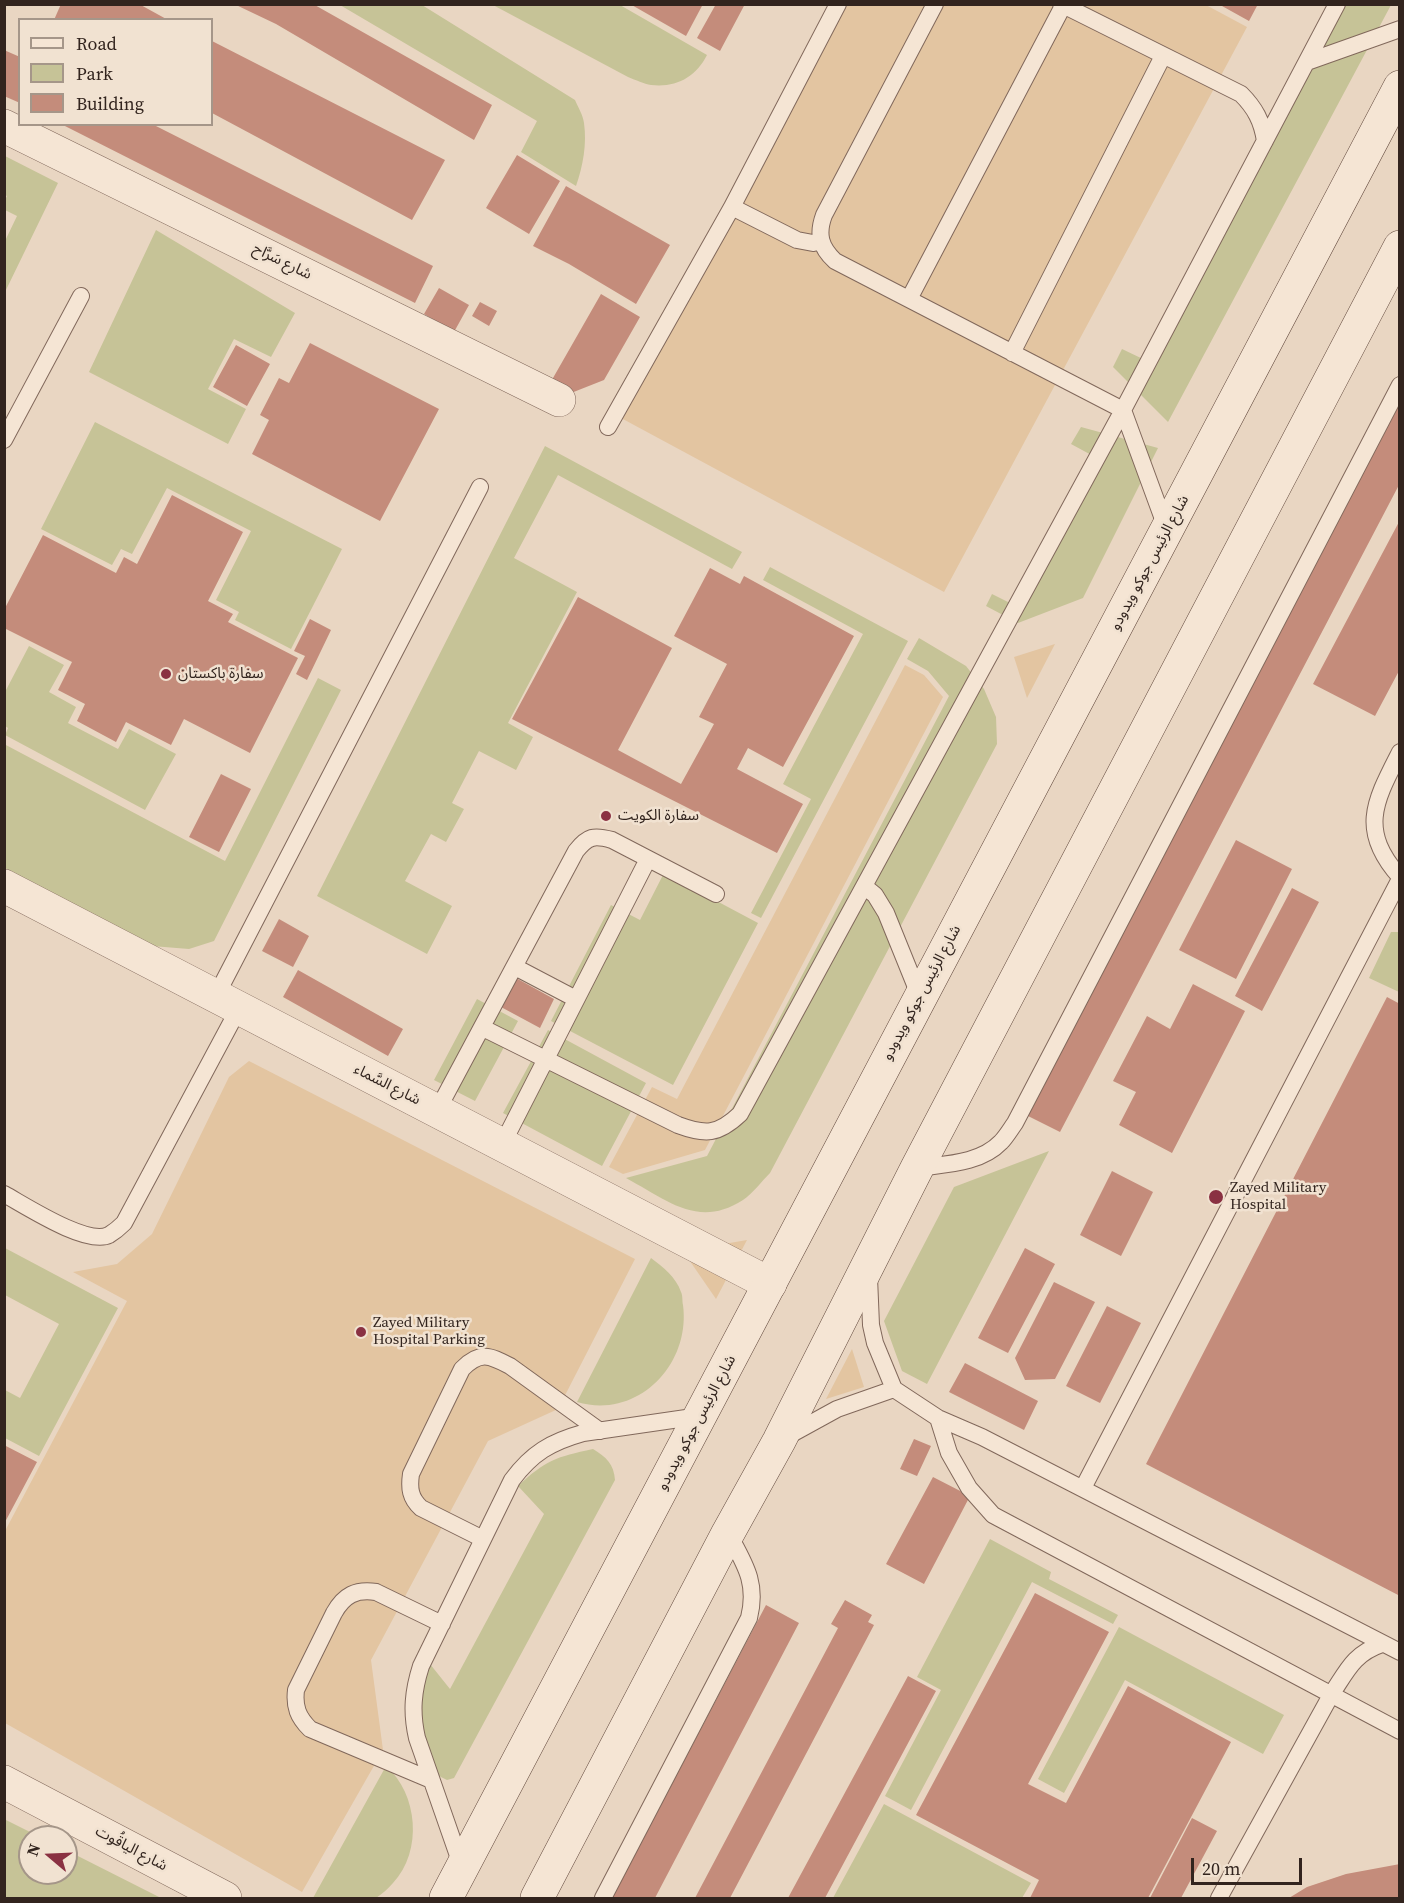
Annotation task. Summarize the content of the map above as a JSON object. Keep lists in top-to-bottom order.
{
  "streets": {
    "street": [
      "شارع سَرَّاح",
      "شارع الرئيس جوكو ويدودو",
      "شارع السَّماء",
      "شارع الياقُوت"
    ]
  },
  "crossings": [
    ["شارع الرئيس جوكو ويدودو", "شارع السَّماء"]
  ],
  "places": [
    "سفارة باكستان",
    "سفارة الكويت",
    "Zayed Military Hospital",
    "Zayed Military Hospital Parking"
  ],
  "legend": ["Road", "Park", "Building"],
  "scale_bar": "20 m",
  "north": "left"
}
